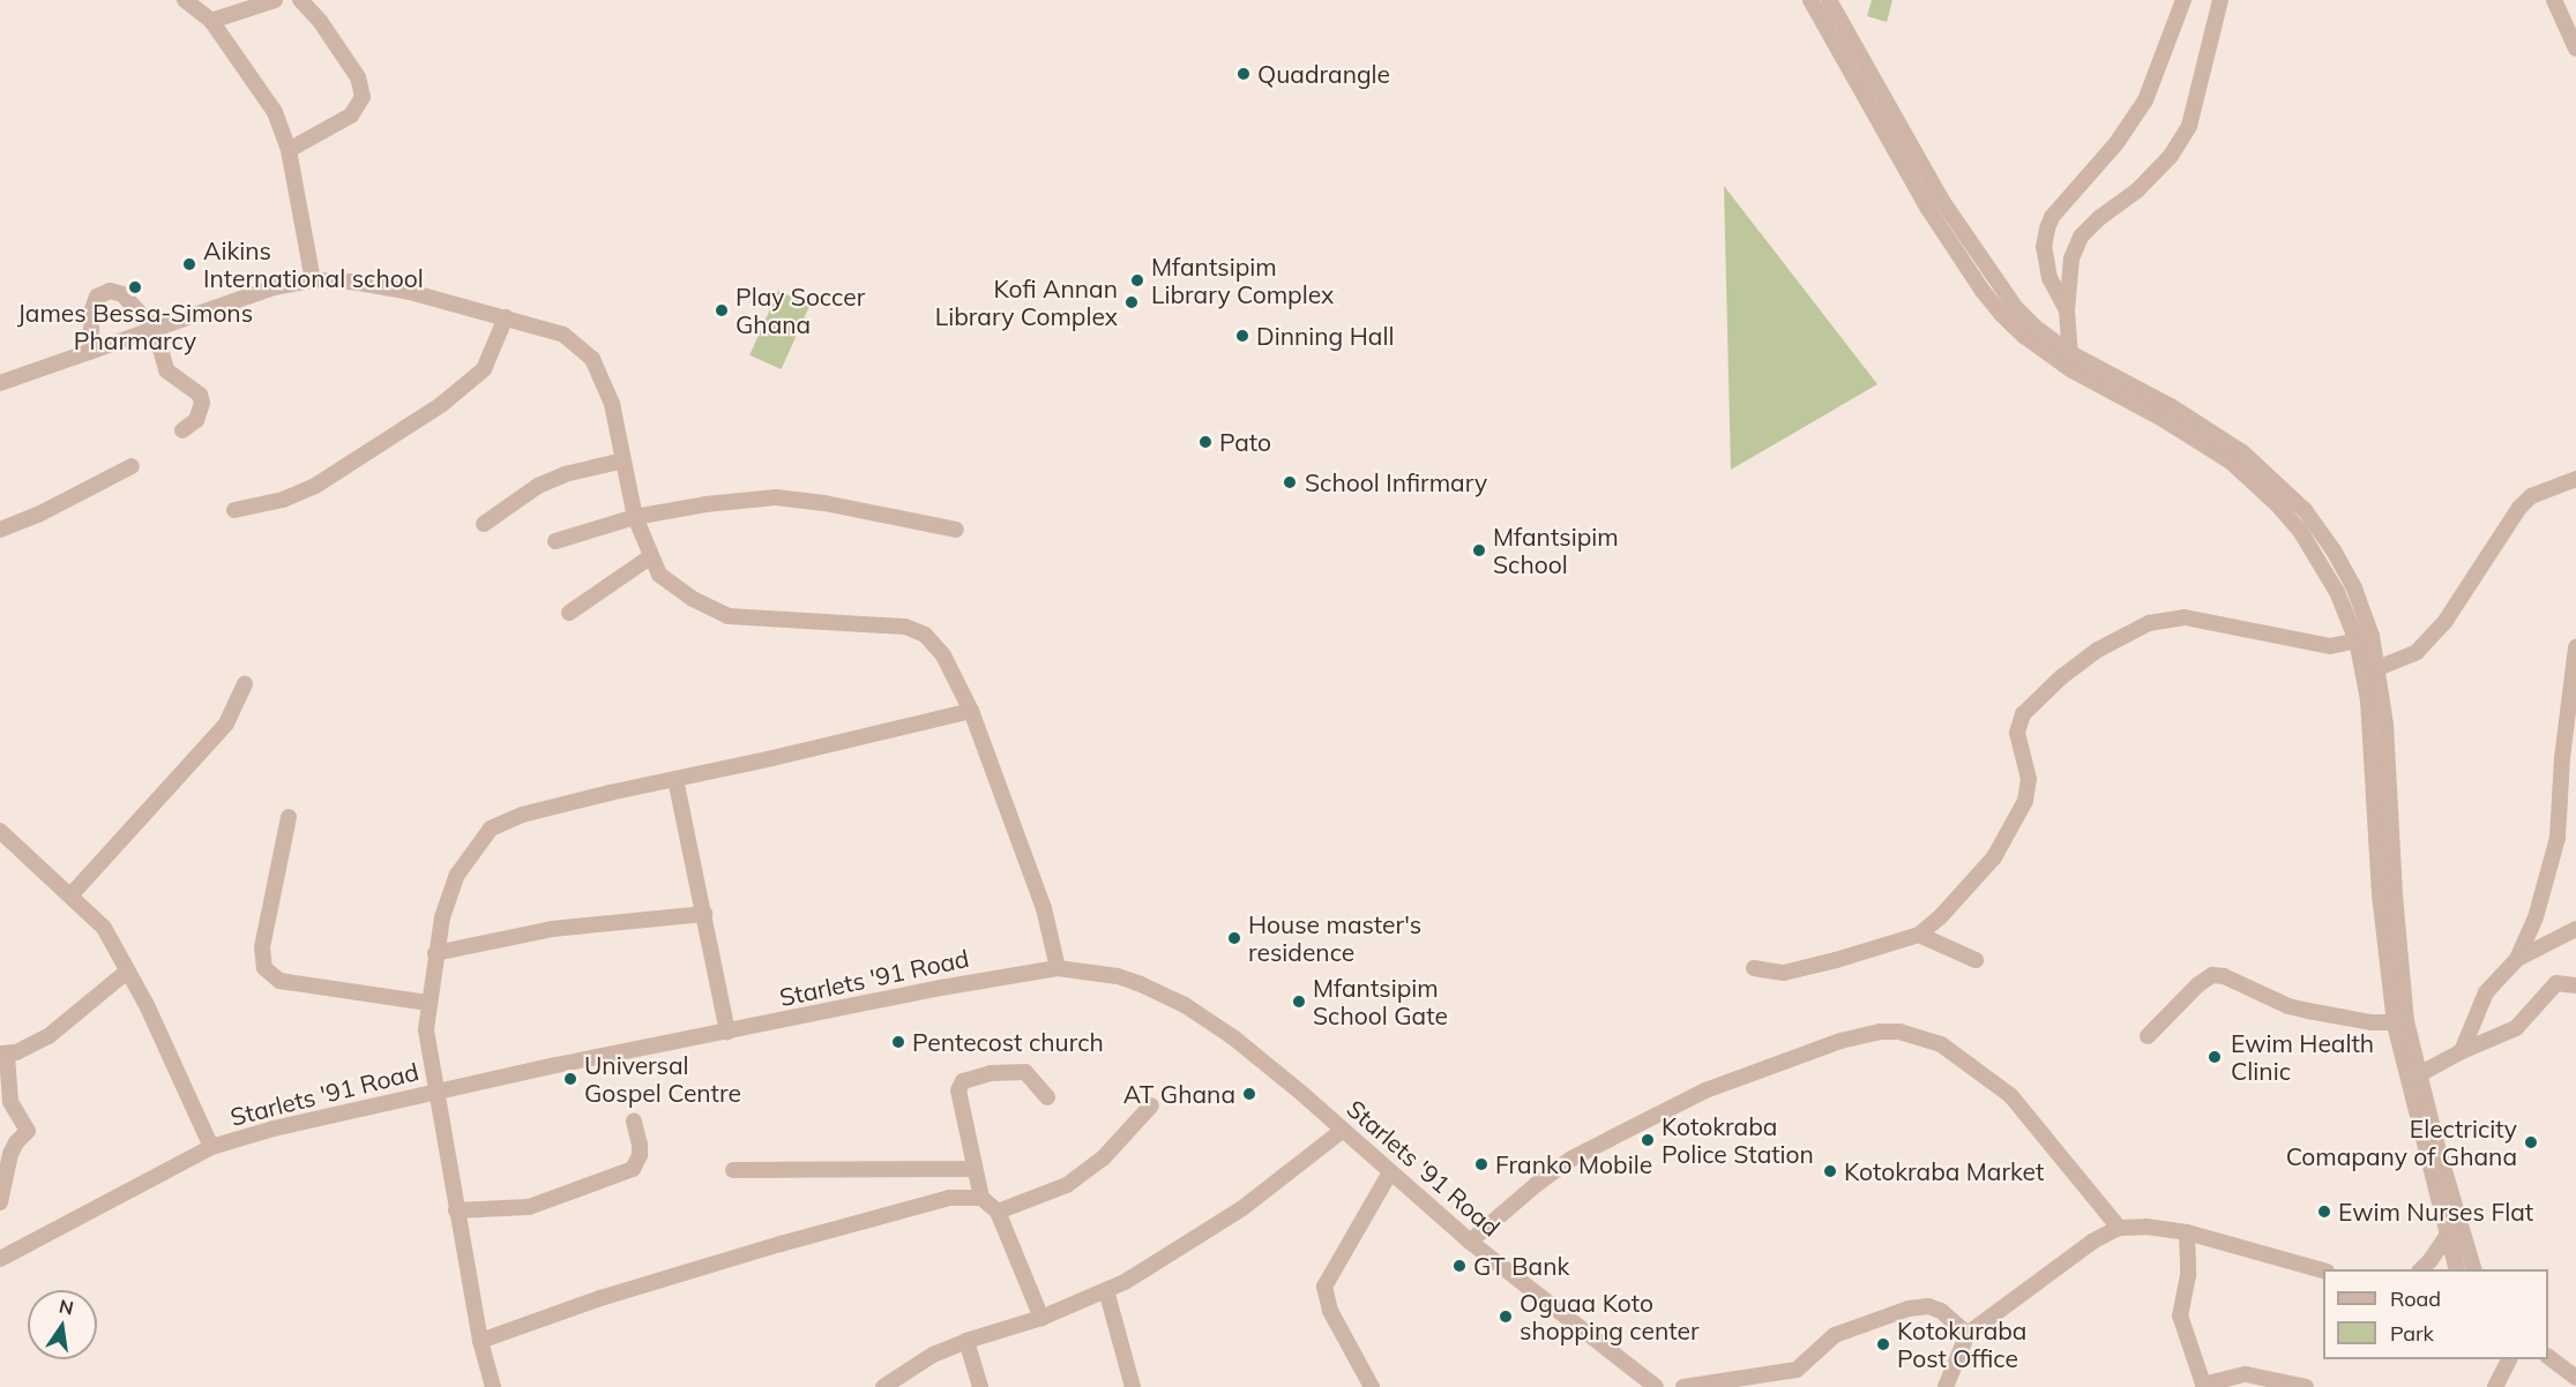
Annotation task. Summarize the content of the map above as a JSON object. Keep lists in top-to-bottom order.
{
  "streets": {
    "street": ["Starlets '91 Road"]
  },
  "places": [
    "Quadrangle",
    "Aikins International school",
    "Mfantsipim Library Complex",
    "James Bessa-Simons Pharmarcy",
    "Kofi Annan Library Complex",
    "Play Soccer Ghana",
    "Dinning Hall",
    "Pato",
    "School Infirmary",
    "Mfantsipim School",
    "House master's residence",
    "Mfantsipim School Gate",
    "Pentecost church",
    "Ewim Health Clinic",
    "Universal Gospel Centre",
    "AT Ghana",
    "Kotokraba Police Station",
    "Electricity Comapany of Ghana",
    "Franko Mobile",
    "Kotokraba Market",
    "Ewim Nurses Flat",
    "GT Bank",
    "Oguaa Koto shopping center",
    "Kotokuraba Post Office"
  ],
  "legend": ["Road", "Park"],
  "north": "top"
}
